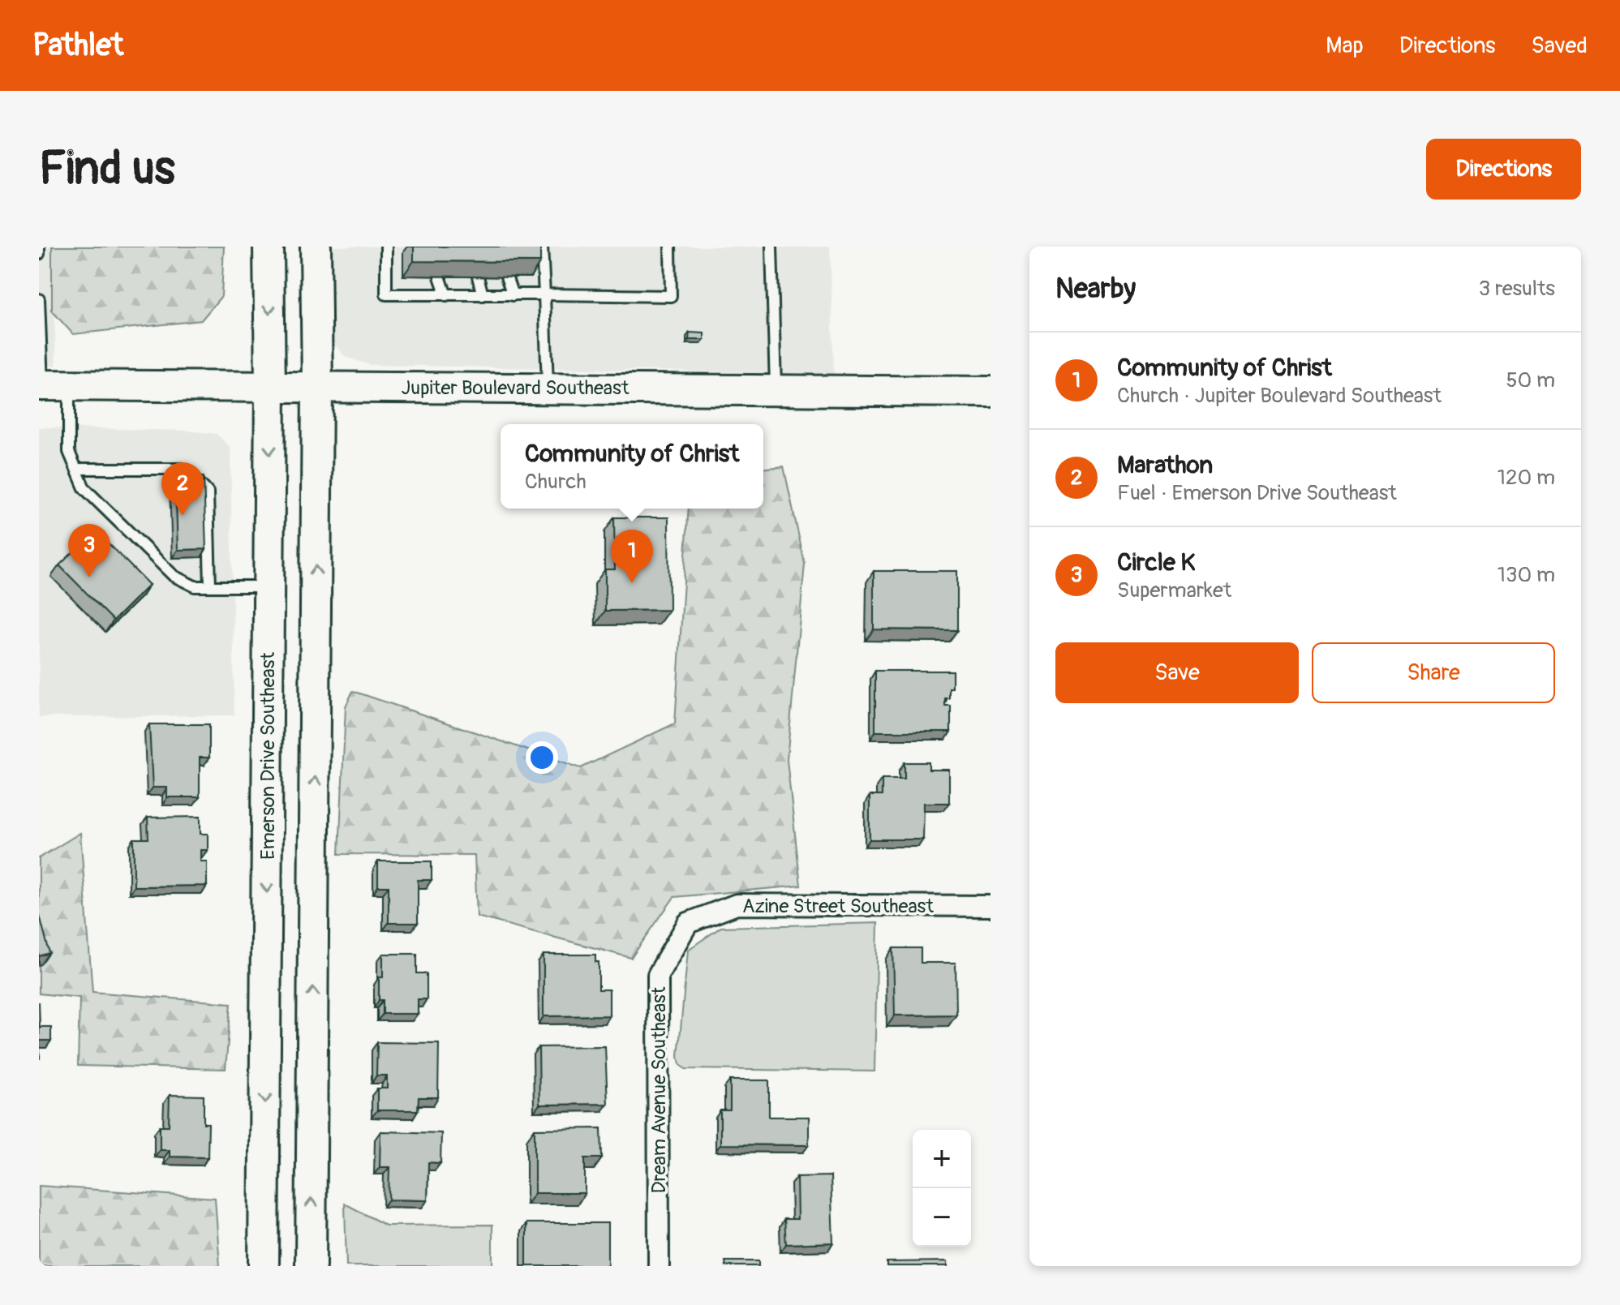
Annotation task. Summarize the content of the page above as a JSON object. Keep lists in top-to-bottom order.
{
  "streets": {
    "street": [
      "Jupiter Boulevard Southeast",
      "Emerson Drive Southeast",
      "Azine Street Southeast",
      "Dream Avenue Southeast"
    ]
  },
  "crossings": [
    ["Jupiter Boulevard Southeast", "Emerson Drive Southeast"],
    ["Azine Street Southeast", "Dream Avenue Southeast"]
  ],
  "page": {
    "header": "Pathlet",
    "nav": ["Map", "Directions", "Saved"],
    "buttons": [
      "Directions",
      ["Save", "Share"]
    ],
    "title": "Find us",
    "heading": ["Nearby", "3 results"],
    "list": [
      {
        "mark": "1",
        "name": "Community of Christ",
        "note": "Church · Jupiter Boulevard Southeast",
        "value": "50 m"
      },
      {
        "mark": "2",
        "name": "Marathon",
        "note": "Fuel · Emerson Drive Southeast",
        "value": "120 m"
      },
      {
        "mark": "3",
        "name": "Circle K",
        "note": "Supermarket",
        "value": "130 m"
      }
    ],
    "popup": ["Community of Christ", "Church"],
    "pins": ["2", "3", "1"],
    "map_buttons": ["+", "−"]
  }
}
